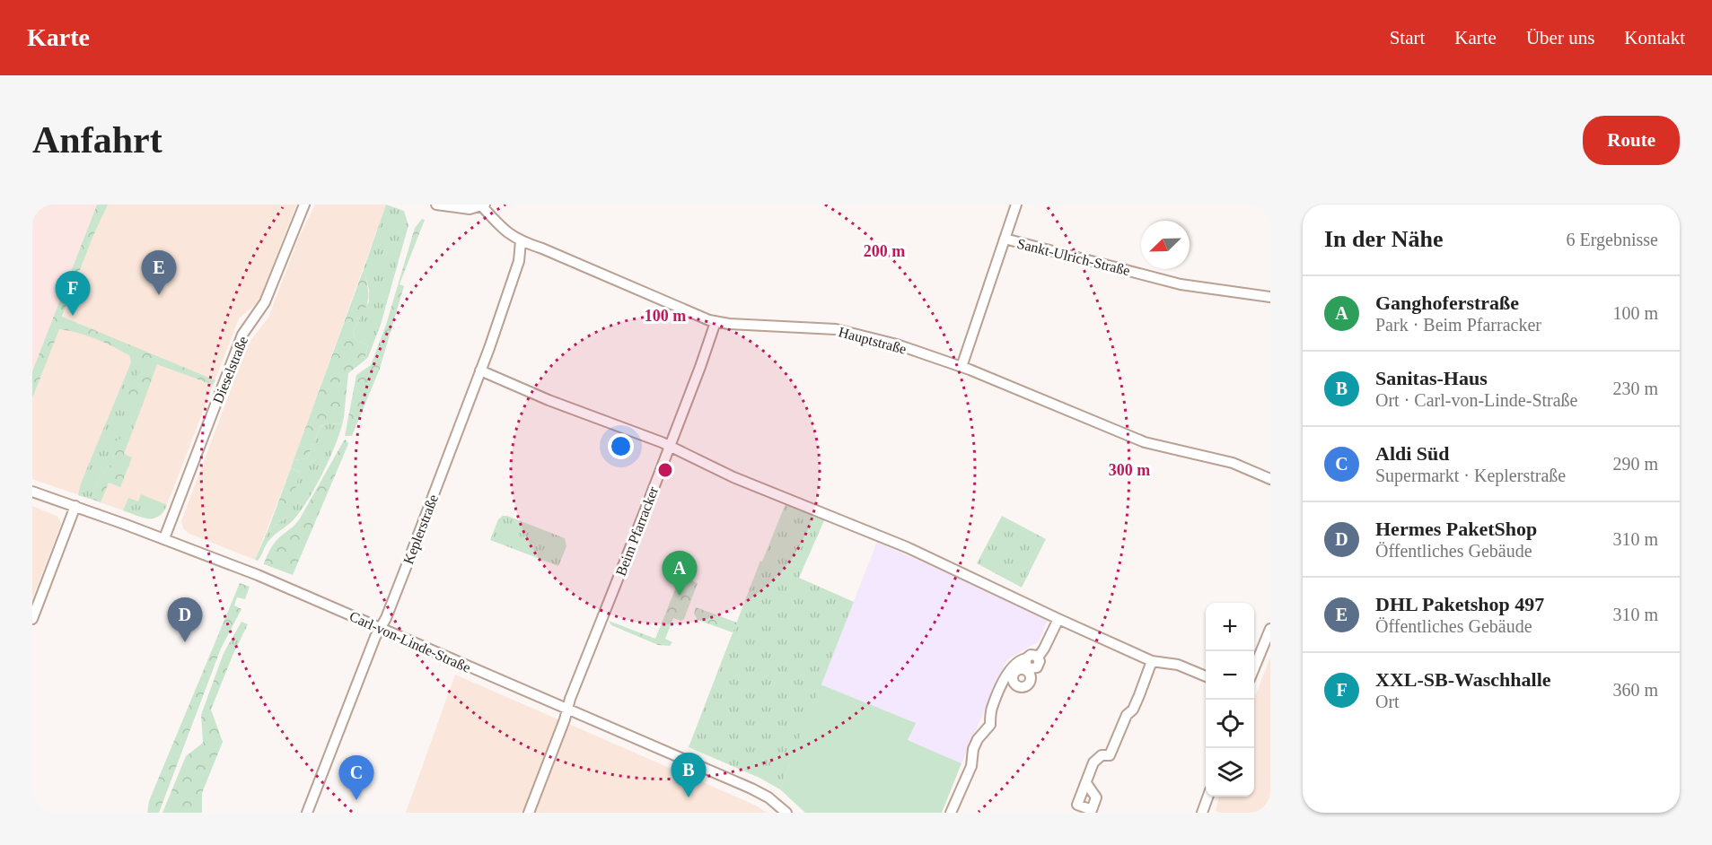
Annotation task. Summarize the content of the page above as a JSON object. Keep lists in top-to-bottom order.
{
  "streets": {
    "street": [
      "Sankt-Ulrich-Straße",
      "Hauptstraße",
      "Dieselstraße",
      "Keplerstraße",
      "Beim Pfarracker",
      "Carl-von-Linde-Straße"
    ]
  },
  "crossings": [
    ["Hauptstraße", "Keplerstraße"],
    ["Hauptstraße", "Beim Pfarracker"],
    ["Dieselstraße", "Carl-von-Linde-Straße"],
    ["Keplerstraße", "Carl-von-Linde-Straße"],
    ["Beim Pfarracker", "Carl-von-Linde-Straße"]
  ],
  "north": "bottom left",
  "page": {
    "header": "Karte",
    "nav": [
      "Start",
      "Karte",
      "Über uns",
      "Kontakt"
    ],
    "buttons": "Route",
    "title": "Anfahrt",
    "heading": ["In der Nähe", "6 Ergebnisse"],
    "pins": [
      "E",
      "F",
      "A",
      "D",
      "B",
      "C"
    ],
    "list": [
      {
        "mark": "A",
        "name": "Ganghoferstraße",
        "note": "Park · Beim Pfarracker",
        "value": "100 m"
      },
      {
        "mark": "B",
        "name": "Sanitas-Haus",
        "note": "Ort · Carl-von-Linde-Straße",
        "value": "230 m"
      },
      {
        "mark": "C",
        "name": "Aldi Süd",
        "note": "Supermarkt · Keplerstraße",
        "value": "290 m"
      },
      {
        "mark": "D",
        "name": "Hermes PaketShop",
        "note": "Öffentliches Gebäude",
        "value": "310 m"
      },
      {
        "mark": "E",
        "name": "DHL Paketshop 497",
        "note": "Öffentliches Gebäude",
        "value": "310 m"
      },
      {
        "mark": "F",
        "name": "XXL-SB-Waschhalle",
        "note": "Ort",
        "value": "360 m"
      }
    ],
    "map_buttons": ["+", "−"]
  },
  "rings": ["200 m", "100 m", "300 m"]
}
